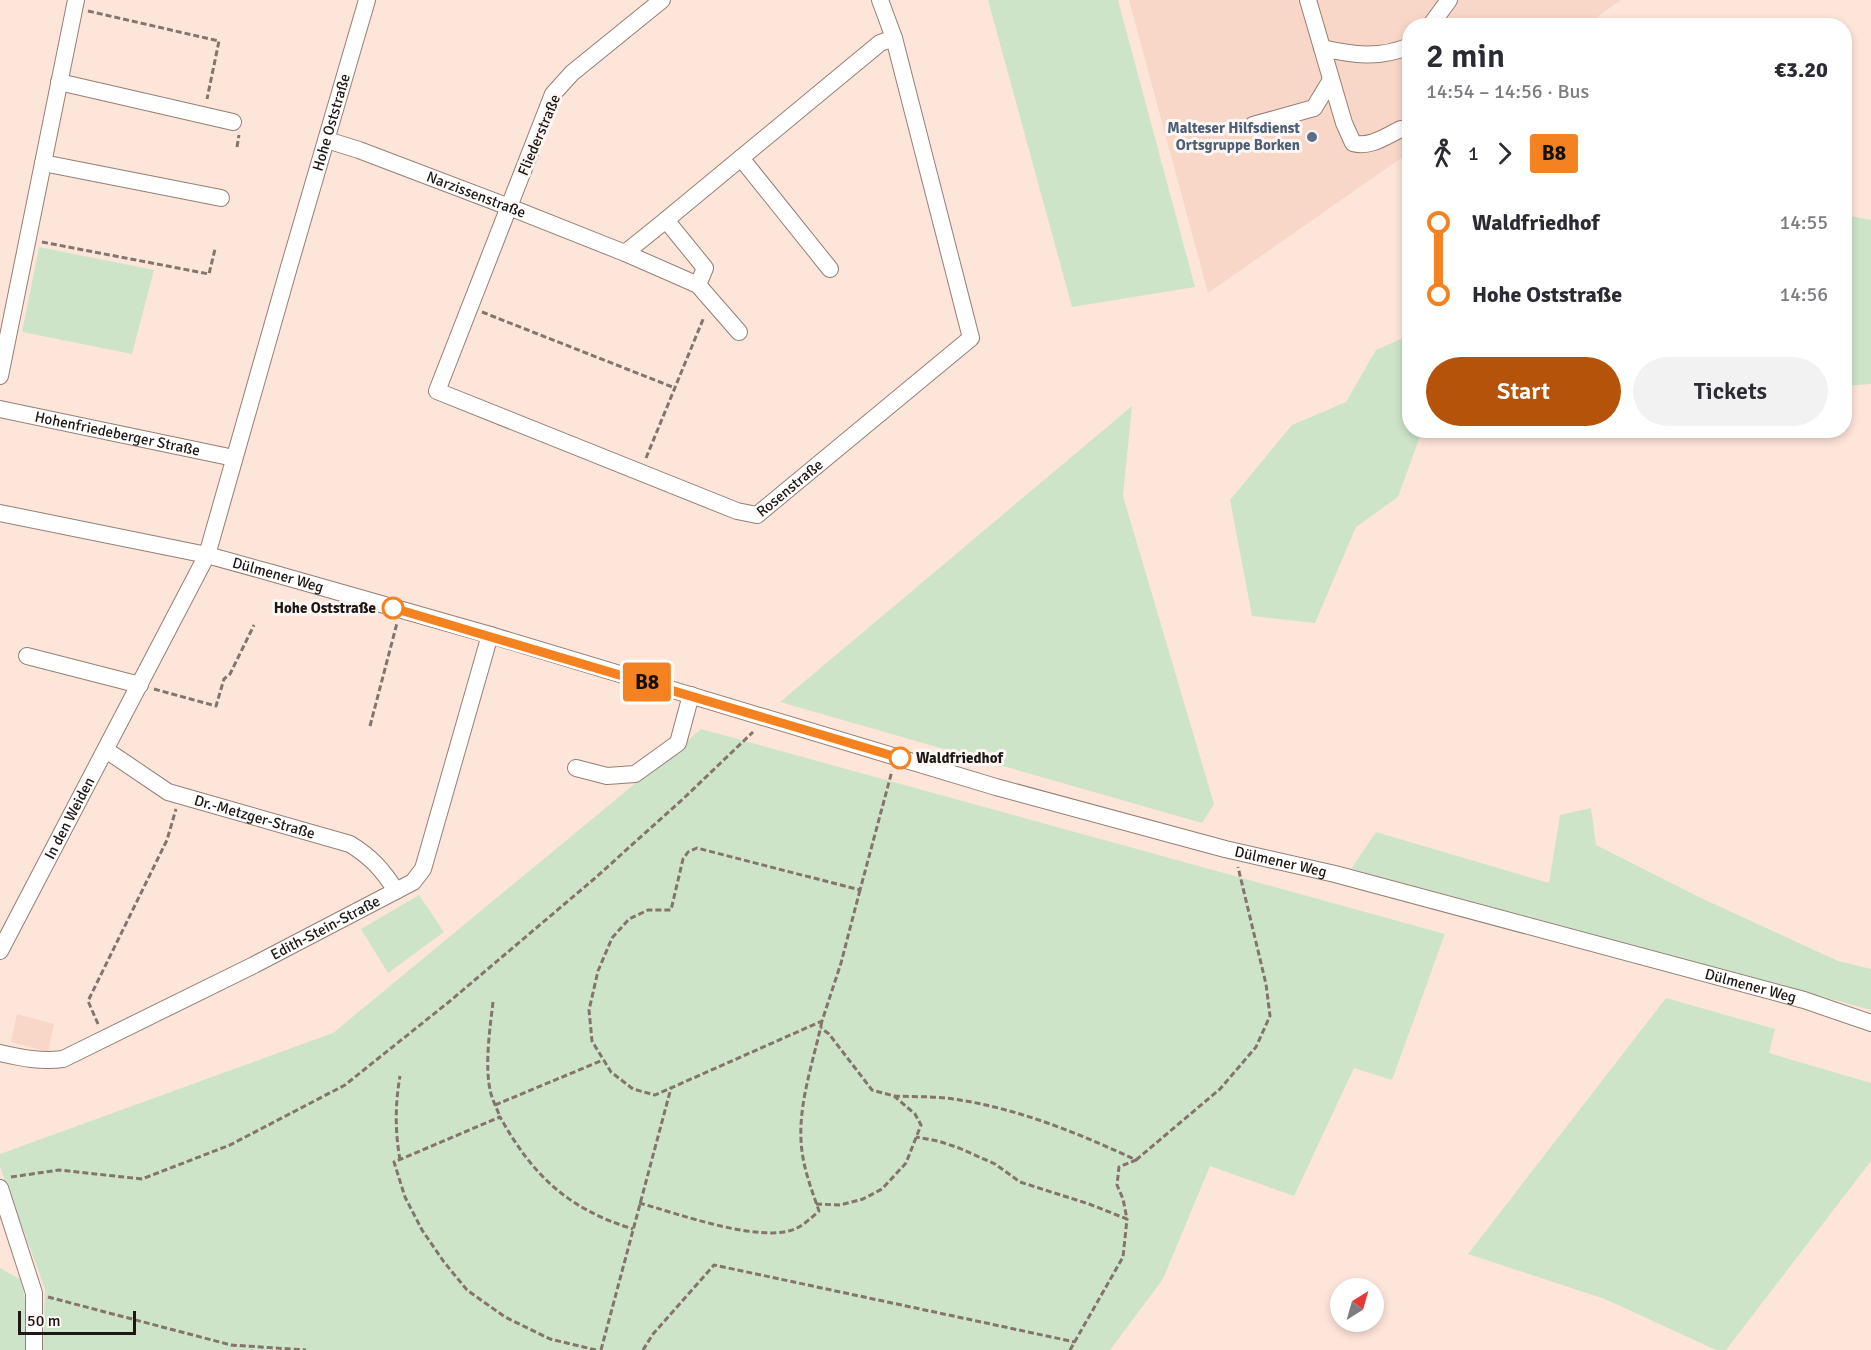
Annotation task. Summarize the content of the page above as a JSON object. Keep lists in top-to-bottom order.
{
  "streets": {
    "street": [
      "Hohe Oststraße",
      "Fliederstraße",
      "Narzissenstraße",
      "Hohenfriedeberger Straße",
      "Rosenstraße",
      "Dülmener Weg",
      "Dr.-Metzger-Straße",
      "In den Weiden",
      "Edith-Stein-Straße"
    ]
  },
  "crossings": [
    ["Hohe Oststraße", "Narzissenstraße"],
    ["Hohe Oststraße", "Hohenfriedeberger Straße"],
    ["Hohe Oststraße", "Dülmener Weg"],
    ["Hohe Oststraße", "In den Weiden"],
    ["Fliederstraße", "Narzissenstraße"],
    ["Fliederstraße", "Rosenstraße"],
    ["Narzissenstraße", "Rosenstraße"],
    ["Dülmener Weg", "In den Weiden"],
    ["Dülmener Weg", "Edith-Stein-Straße"],
    ["Dr.-Metzger-Straße", "In den Weiden"],
    ["Dr.-Metzger-Straße", "Edith-Stein-Straße"]
  ],
  "places": ["Malteser Hilfsdienst Ortsgruppe Borken", "Hohe Oststraße", "Waldfriedhof"],
  "lines": ["bus line B8"],
  "scale_bar": "50 m",
  "north": "top right",
  "page": {
    "on_map": "B8",
    "heading": ["2 min", "14:54 – 14:56 · Bus", "€3.20"],
    "legs": ["1", "B8"],
    "list": [
      {
        "name": "Waldfriedhof",
        "value": "14:55"
      },
      {
        "name": "Hohe Oststraße",
        "value": "14:56"
      }
    ],
    "buttons": ["Start", "Tickets"],
    "scale": "50 m"
  }
}
